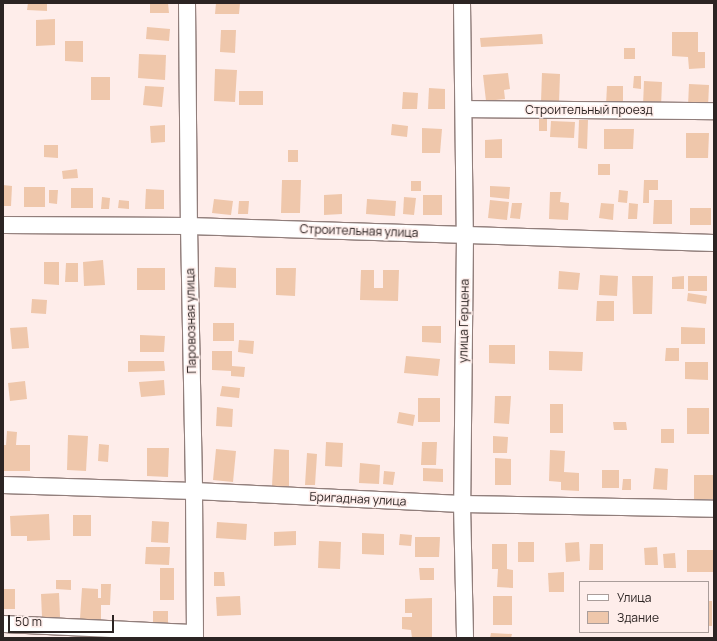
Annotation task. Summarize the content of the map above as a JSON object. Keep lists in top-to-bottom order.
{
  "streets": {
    "street": [
      "Строительный проезд",
      "Строительная улица",
      "Паровозная улица",
      "улица Герцена",
      "Бригадная улица"
    ]
  },
  "crossings": [
    ["Строительный проезд", "улица Герцена"],
    ["Строительная улица", "Паровозная улица"],
    ["Строительная улица", "улица Герцена"],
    ["Паровозная улица", "Бригадная улица"],
    ["улица Герцена", "Бригадная улица"]
  ],
  "legend": ["Улица", "Здание"],
  "scale_bar": "50 m"
}
